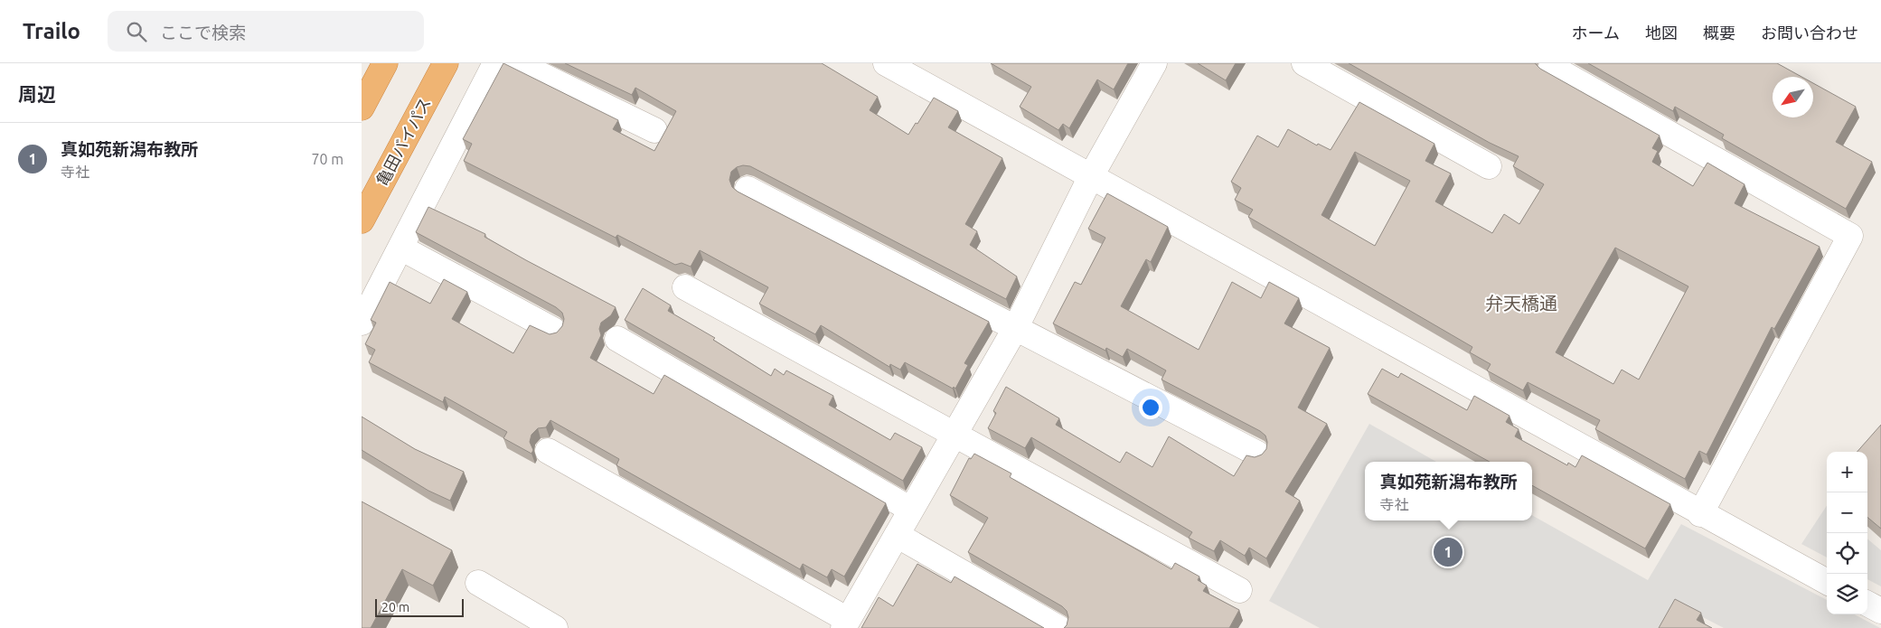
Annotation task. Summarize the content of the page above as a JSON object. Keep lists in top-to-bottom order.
{
  "streets": {
    "highway": ["亀田バイパス"]
  },
  "districts": ["弁天橋通"],
  "scale_bar": "20 m",
  "north": "bottom left",
  "page": {
    "header": "Trailo",
    "search": "ここで検索",
    "nav": [
      "ホーム",
      "地図",
      "概要",
      "お問い合わせ"
    ],
    "heading": "周辺",
    "list": [
      {
        "mark": "1",
        "name": "真如苑新潟布教所",
        "note": "寺社",
        "value": "70 m"
      }
    ],
    "map_buttons": ["+", "−"],
    "popup": ["真如苑新潟布教所", "寺社"],
    "pins": "1",
    "scale": "20 m"
  }
}
